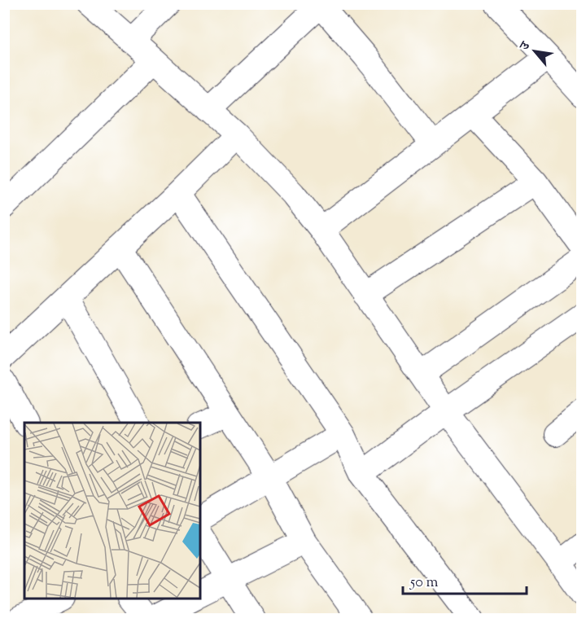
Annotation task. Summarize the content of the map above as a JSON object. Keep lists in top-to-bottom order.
{
  "scale_bar": "50 m",
  "north": "top left"
}
